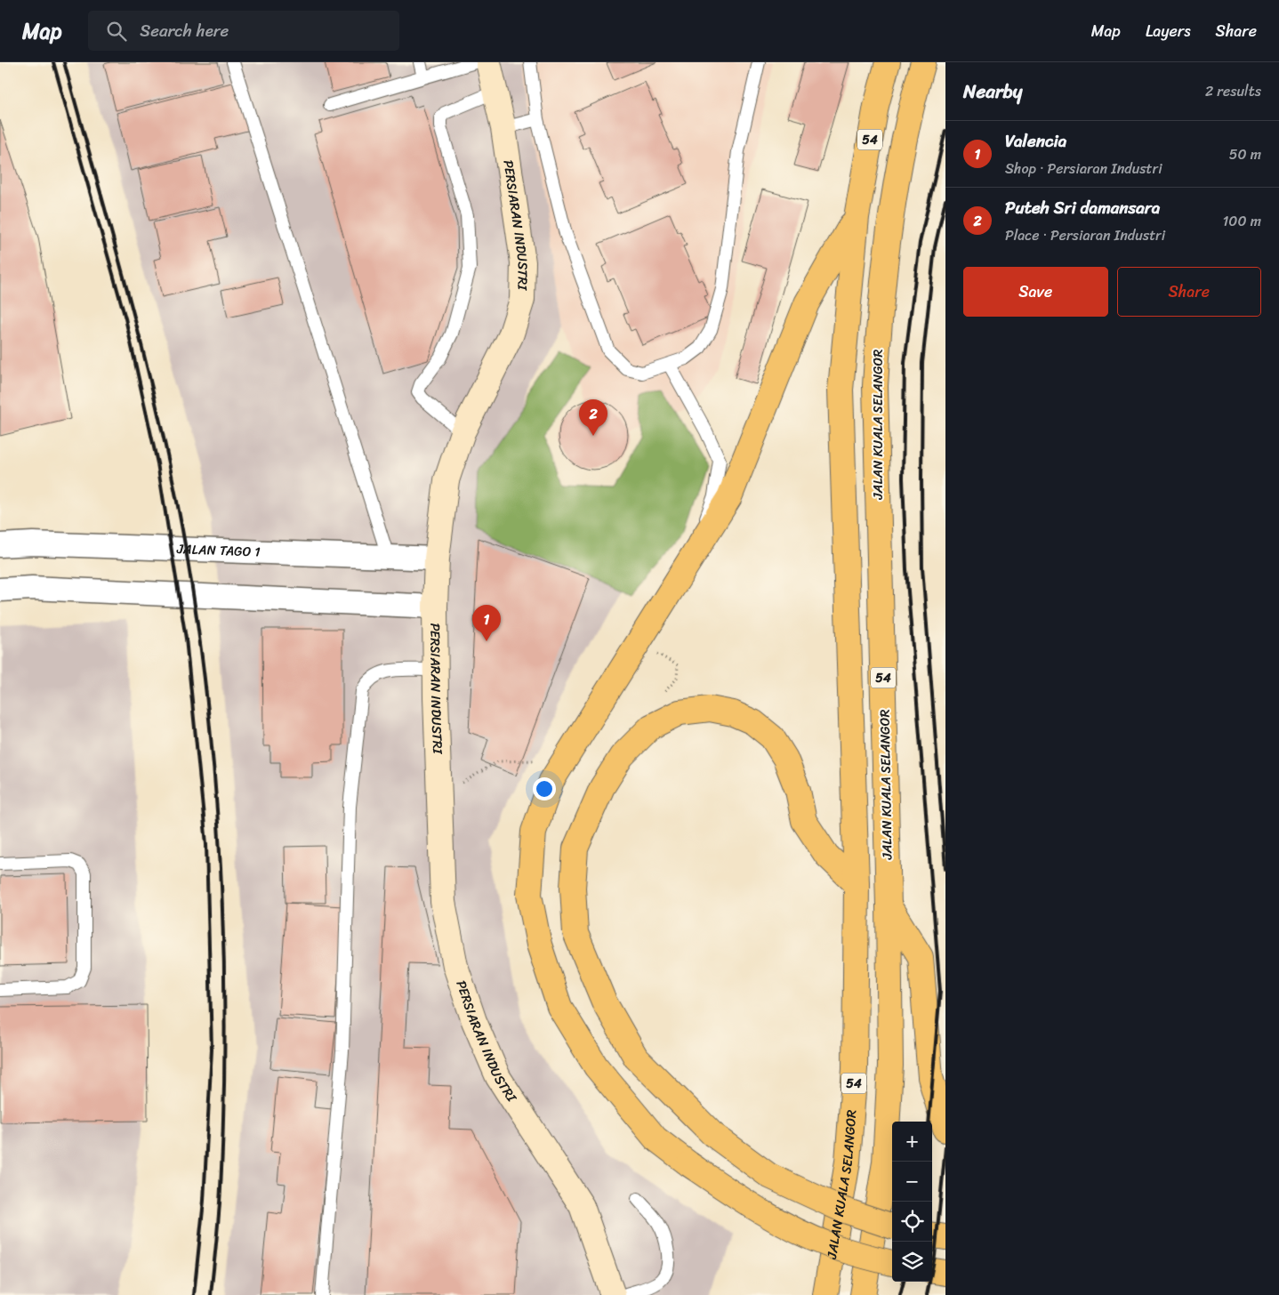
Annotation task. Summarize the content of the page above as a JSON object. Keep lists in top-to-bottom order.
{
  "streets": {
    "highway": ["54", "JALAN KUALA SELANGOR"],
    "street": ["PERSIARAN INDUSTRI", "JALAN TAGO 1"]
  },
  "crossings": [
    ["PERSIARAN INDUSTRI", "JALAN TAGO 1"]
  ],
  "page": {
    "header": "Map",
    "search": "Search here",
    "nav": ["Map", "Layers", "Share"],
    "heading": ["Nearby", "2 results"],
    "list": [
      {
        "mark": "1",
        "name": "Valencia",
        "note": "Shop · Persiaran Industri",
        "value": "50 m"
      },
      {
        "mark": "2",
        "name": "Puteh Sri damansara",
        "note": "Place · Persiaran Industri",
        "value": "100 m"
      }
    ],
    "buttons": ["Save", "Share"],
    "pins": ["2", "1"],
    "map_buttons": ["+", "−"]
  }
}
